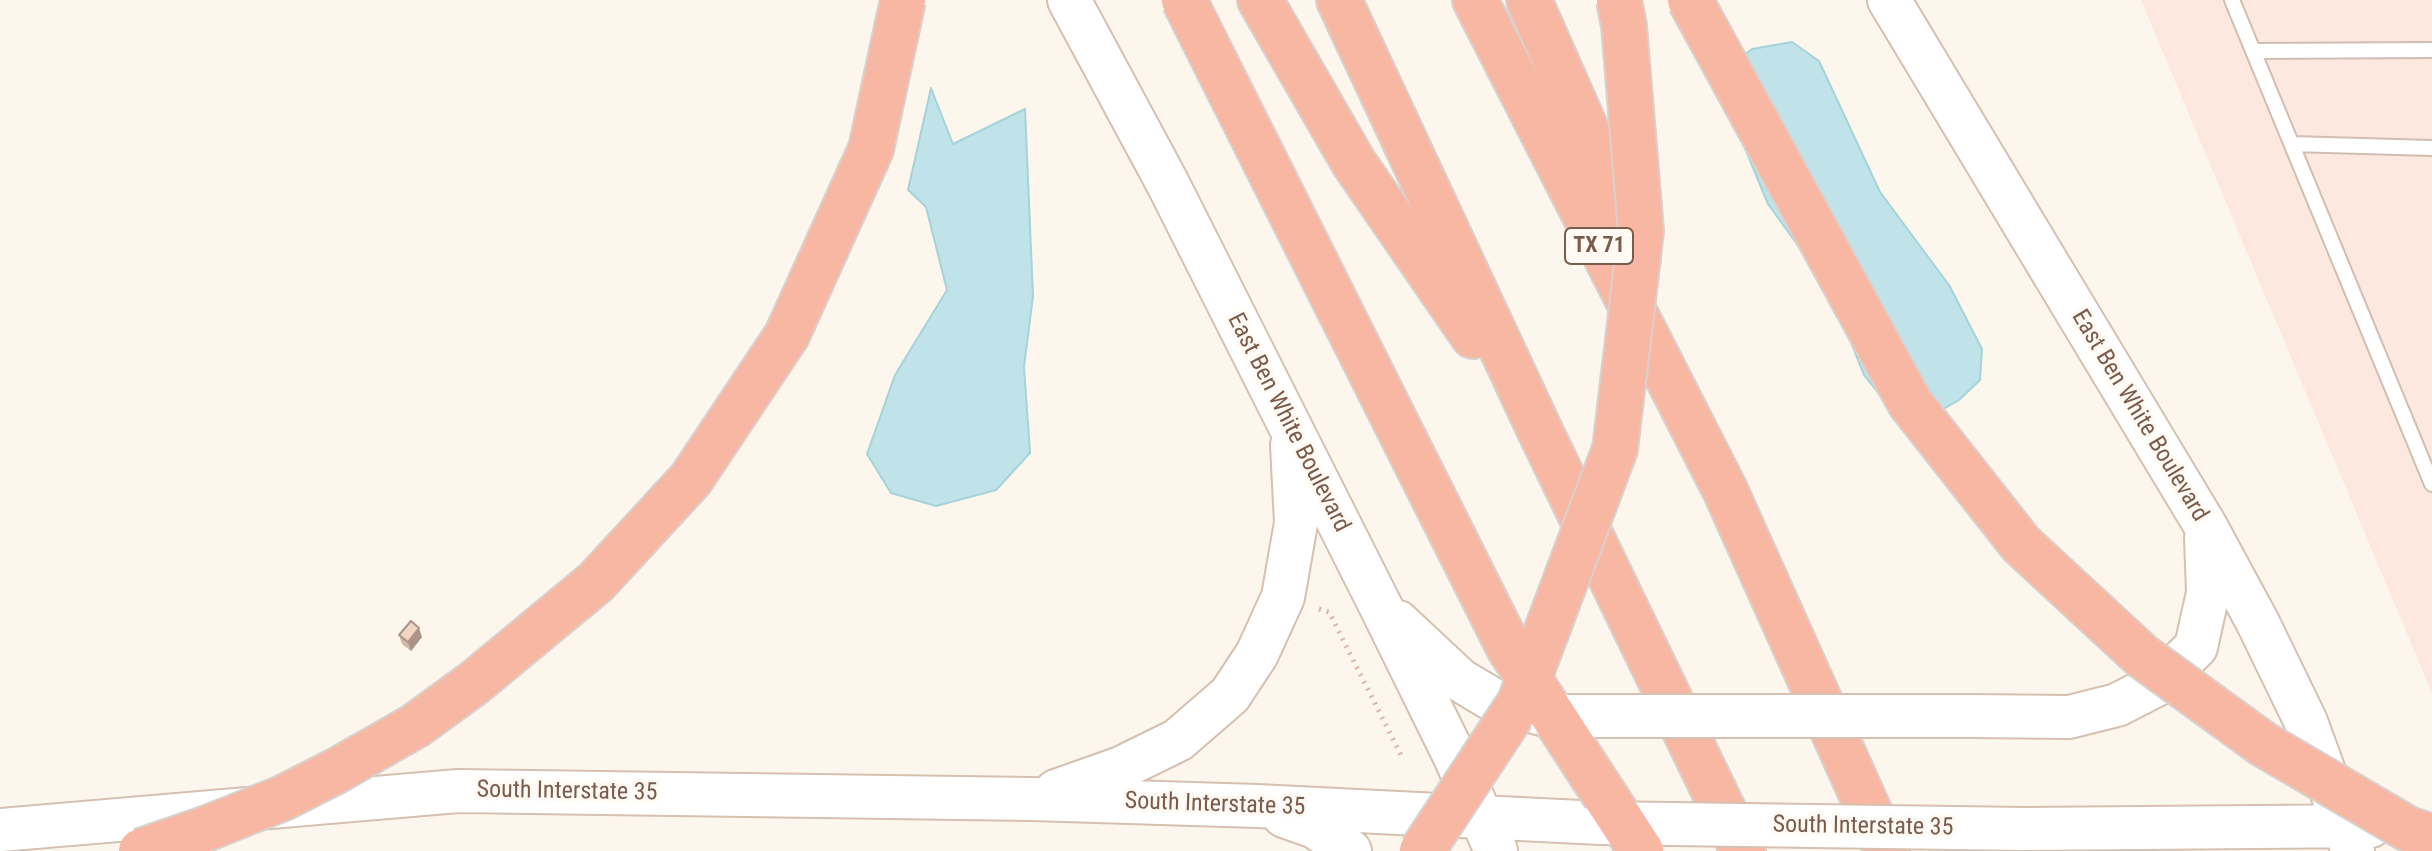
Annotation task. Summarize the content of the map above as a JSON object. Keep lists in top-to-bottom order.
{
  "streets": {
    "highway": ["TX 71"],
    "main road": ["East Ben White Boulevard", "South Interstate 35"]
  },
  "crossings": [
    ["East Ben White Boulevard", "South Interstate 35"]
  ]
}
